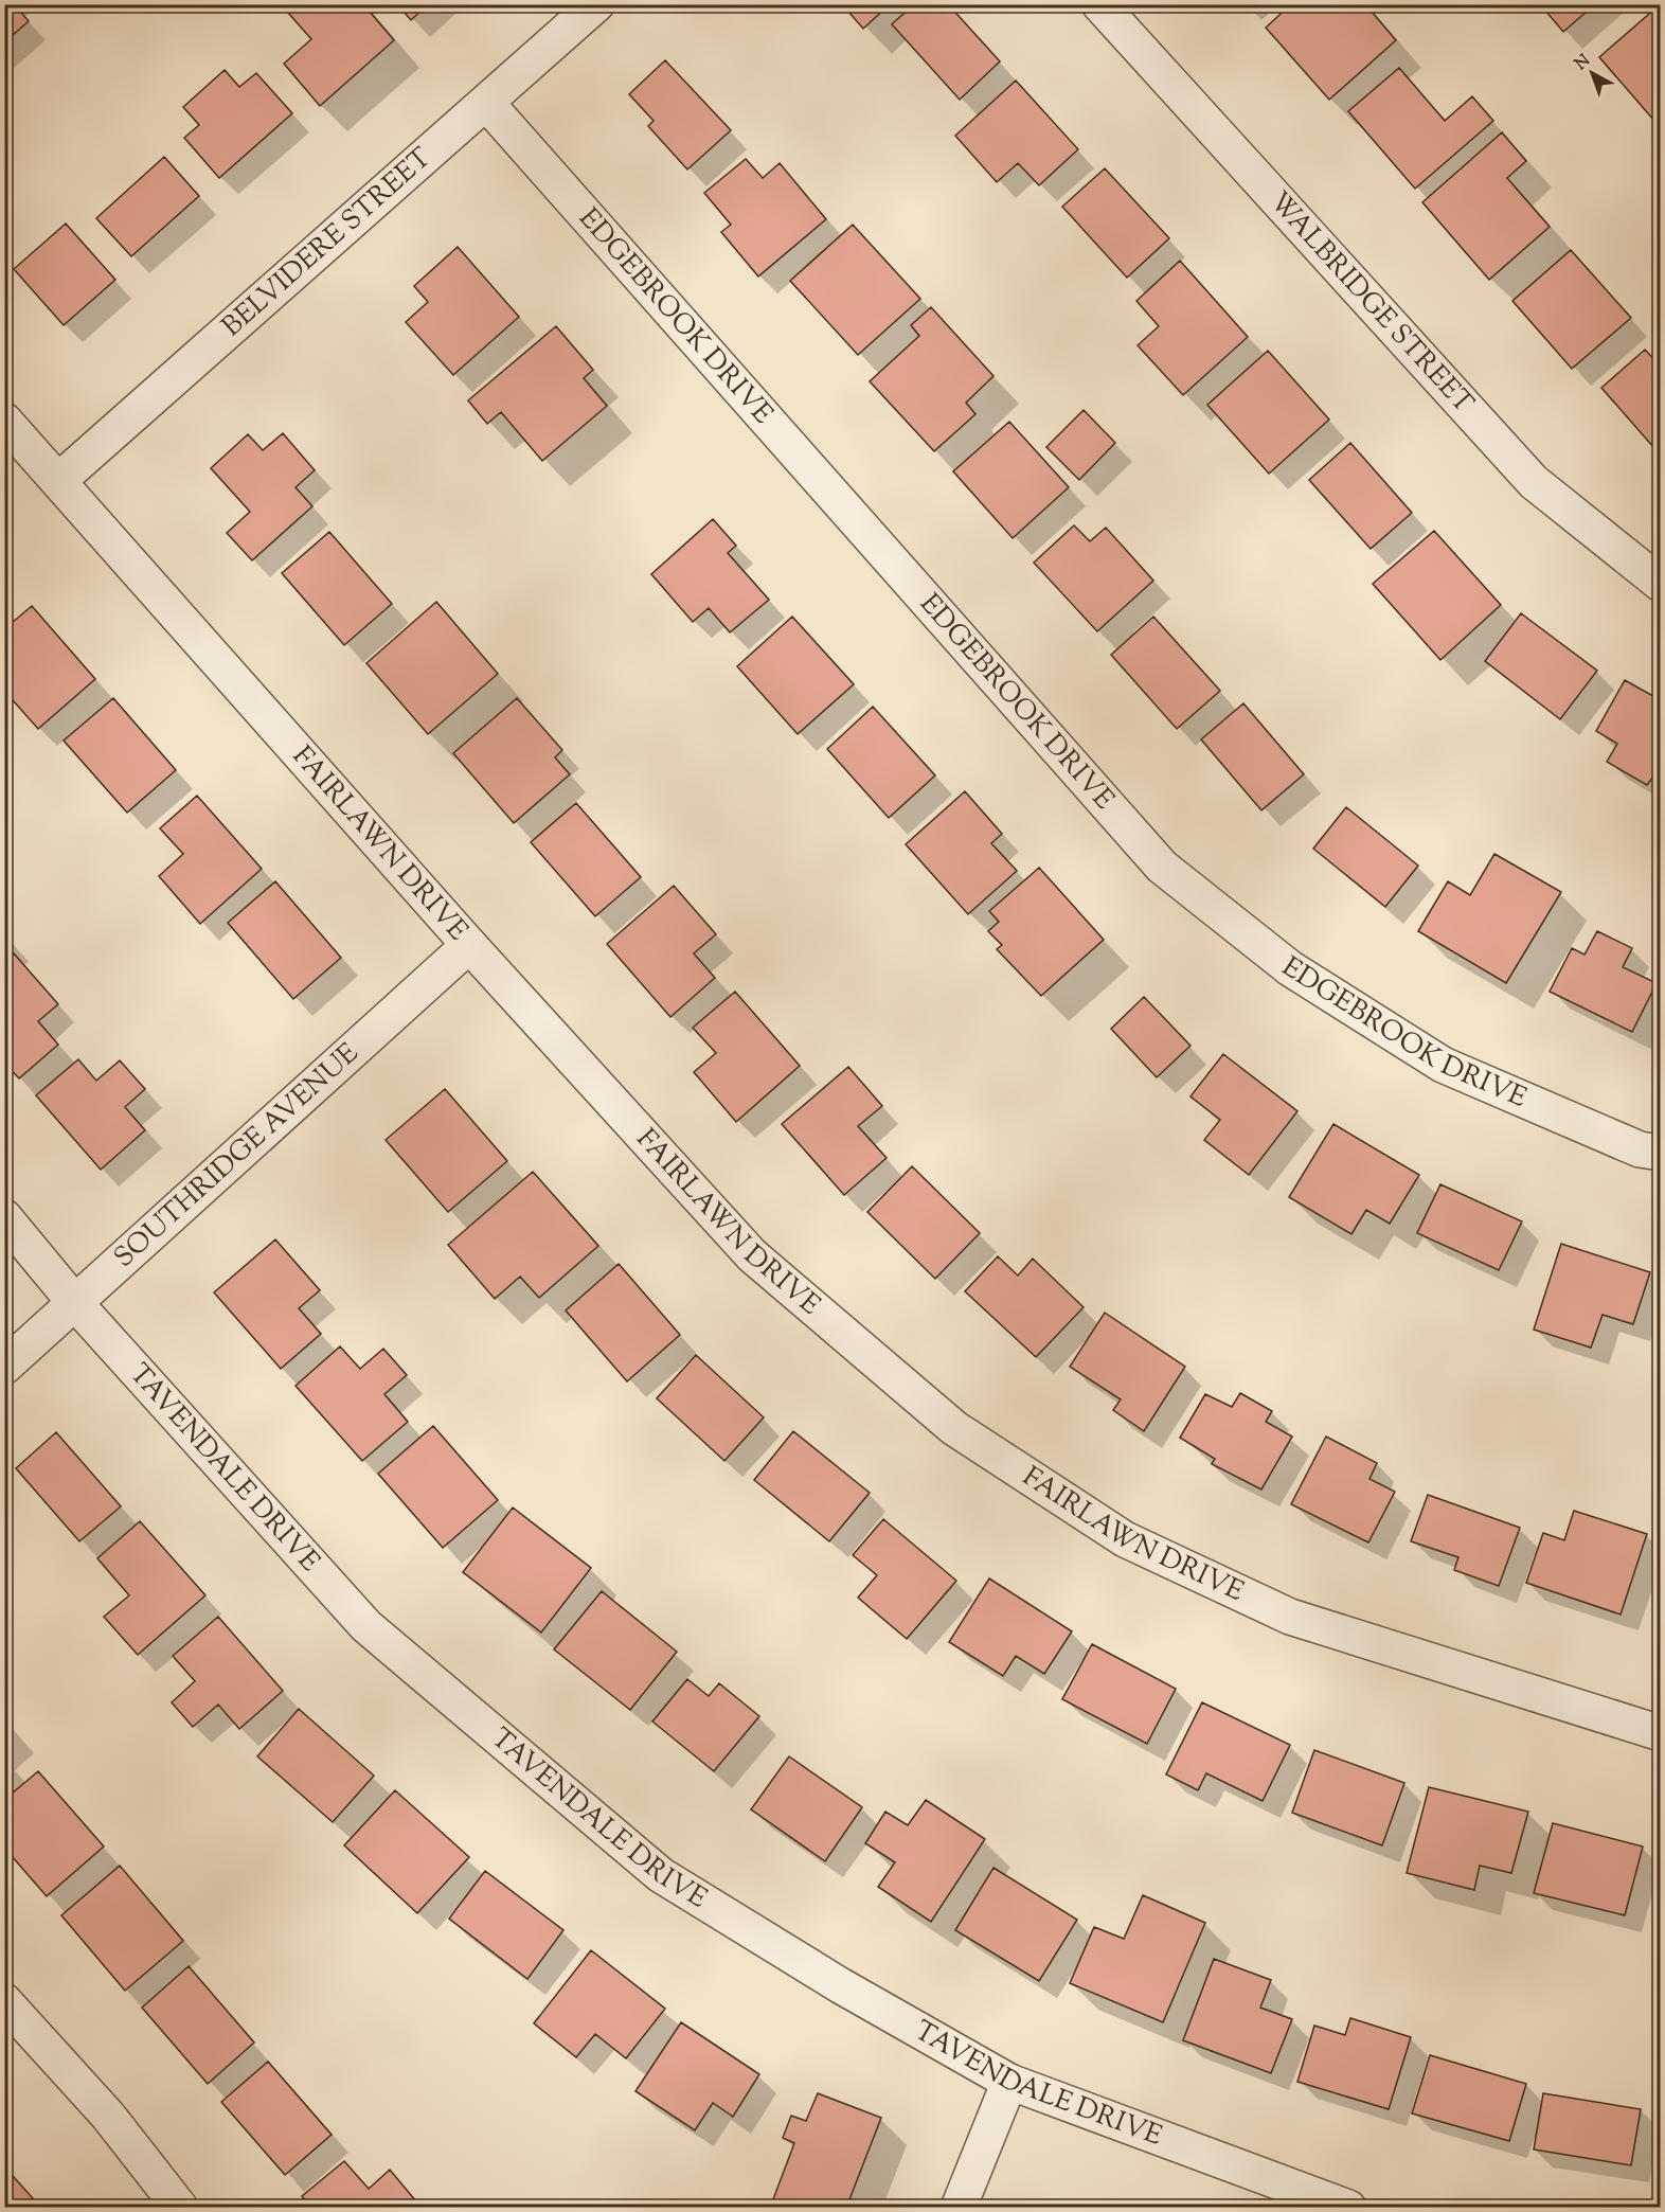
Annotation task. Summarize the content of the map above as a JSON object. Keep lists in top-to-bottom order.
{
  "streets": {
    "street": [
      "BELVIDERE STREET",
      "WALBRIDGE STREET",
      "EDGEBROOK DRIVE",
      "FAIRLAWN DRIVE",
      "SOUTHRIDGE AVENUE",
      "TAVENDALE DRIVE"
    ]
  },
  "crossings": [
    ["BELVIDERE STREET", "EDGEBROOK DRIVE"],
    ["BELVIDERE STREET", "FAIRLAWN DRIVE"],
    ["FAIRLAWN DRIVE", "SOUTHRIDGE AVENUE"],
    ["SOUTHRIDGE AVENUE", "TAVENDALE DRIVE"]
  ],
  "north": "top left"
}
